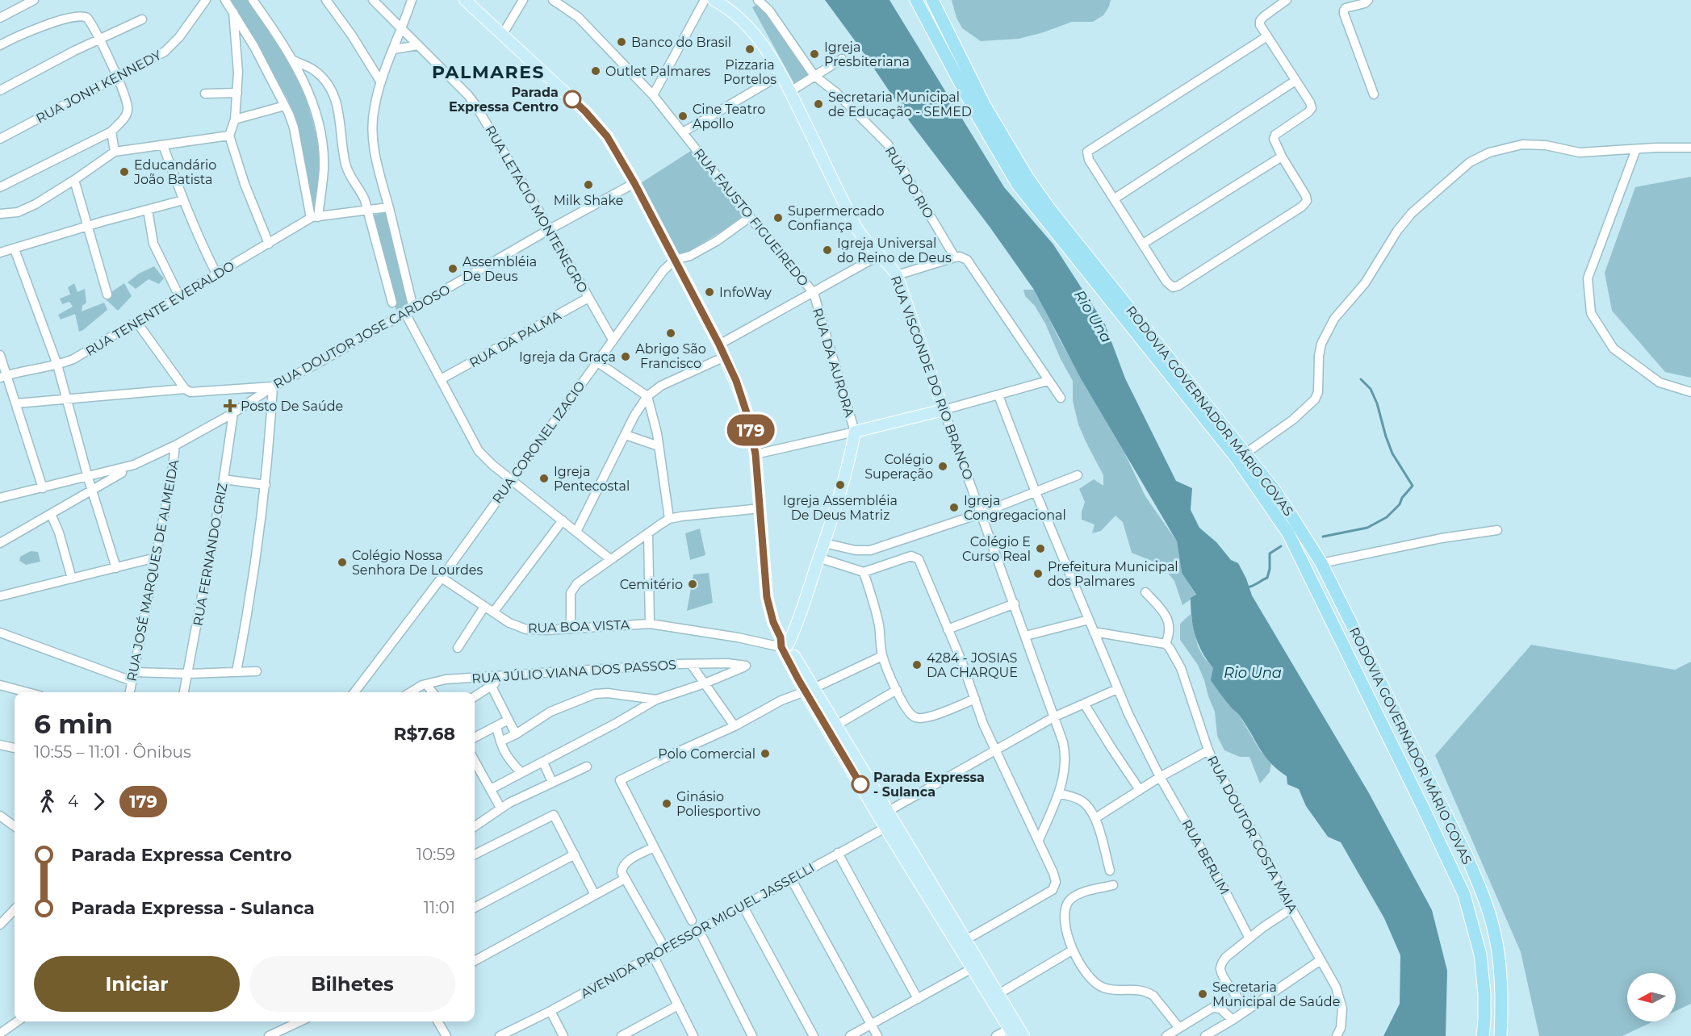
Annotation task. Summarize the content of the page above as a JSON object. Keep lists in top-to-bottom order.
{
  "streets": {
    "highway": ["RODOVIA GOVERNADOR MÁRIO COVAS"],
    "main road": ["RUA VISCONDE DO RIO BRANCO"],
    "street": [
      "RUA JONH KENNEDY",
      "RUA DO RIO",
      "RUA LETACIO MONTENEGRO",
      "RUA FAUSTO FIGUEIREDO",
      "RUA TENENTE EVERALDO",
      "RUA DOUTOR JOSE CARDOSO",
      "RUA DA PALMA",
      "RUA DA AURORA",
      "RUA CORONEL IZACIO",
      "RUA FERNANDO GRIZ",
      "RUA JOSÉ MARQUES DE ALMEIDA",
      "RUA BOA VISTA",
      "RUA JÚLIO VIANA DOS PASSOS",
      "RUA DOUTOR COSTA MAIA",
      "RUA BERLIM",
      "AVENIDA PROFESSOR MIGUEL JASSELLI"
    ]
  },
  "crossings": [
    ["RUA LETACIO MONTENEGRO", "RUA DOUTOR JOSE CARDOSO"],
    ["RUA LETACIO MONTENEGRO", "RUA DA PALMA"],
    ["RUA LETACIO MONTENEGRO", "RUA CORONEL IZACIO"],
    ["RUA FAUSTO FIGUEIREDO", "RUA DA AURORA"],
    ["RUA FAUSTO FIGUEIREDO", "RUA CORONEL IZACIO"],
    ["RUA DOUTOR JOSE CARDOSO", "RUA FERNANDO GRIZ"],
    ["RUA DOUTOR JOSE CARDOSO", "RUA JOSÉ MARQUES DE ALMEIDA"],
    ["RUA CORONEL IZACIO", "RUA BOA VISTA"]
  ],
  "districts": ["PALMARES"],
  "water": ["Rio Una"],
  "places": {
    "other": [
      "Banco do Brasil",
      "Pizzaria Portelos",
      "Igreja Presbiteriana",
      "Outlet Palmares",
      "Parada Expressa Centro",
      "Secretaria Municipal de Educação - SEMED",
      "Cine Teatro Apollo",
      "Educandário João Batista",
      "Milk Shake",
      "Supermercado Confiança",
      "Igreja Universal do Reino de Deus",
      "Assembléia De Deus",
      "InfoWay",
      "Abrigo São Francisco",
      "Igreja da Graça",
      "Colégio Superação",
      "Igreja Pentecostal",
      "Igreja Assembléia De Deus Matriz",
      "Igreja Congregacional",
      "Colégio E Curso Real",
      "Colégio Nossa Senhora De Lourdes",
      "Prefeitura Municipal dos Palmares",
      "Cemitério",
      "4284 - JOSIAS DA CHARQUE",
      "Polo Comercial",
      "Parada Expressa - Sulanca",
      "Ginásio Poliesportivo",
      "Secretaria Municipal de Saúde"
    ],
    "health": ["Posto De Saúde"]
  },
  "lines": ["bus line 179"],
  "north": "left",
  "page": {
    "on_map": "179",
    "heading": ["6 min", "10:55 – 11:01 · Ônibus", "R$7.68"],
    "legs": ["4", "179"],
    "list": [
      {
        "name": "Parada Expressa Centro",
        "value": "10:59"
      },
      {
        "name": "Parada Expressa - Sulanca",
        "value": "11:01"
      }
    ],
    "buttons": ["Iniciar", "Bilhetes"]
  }
}
